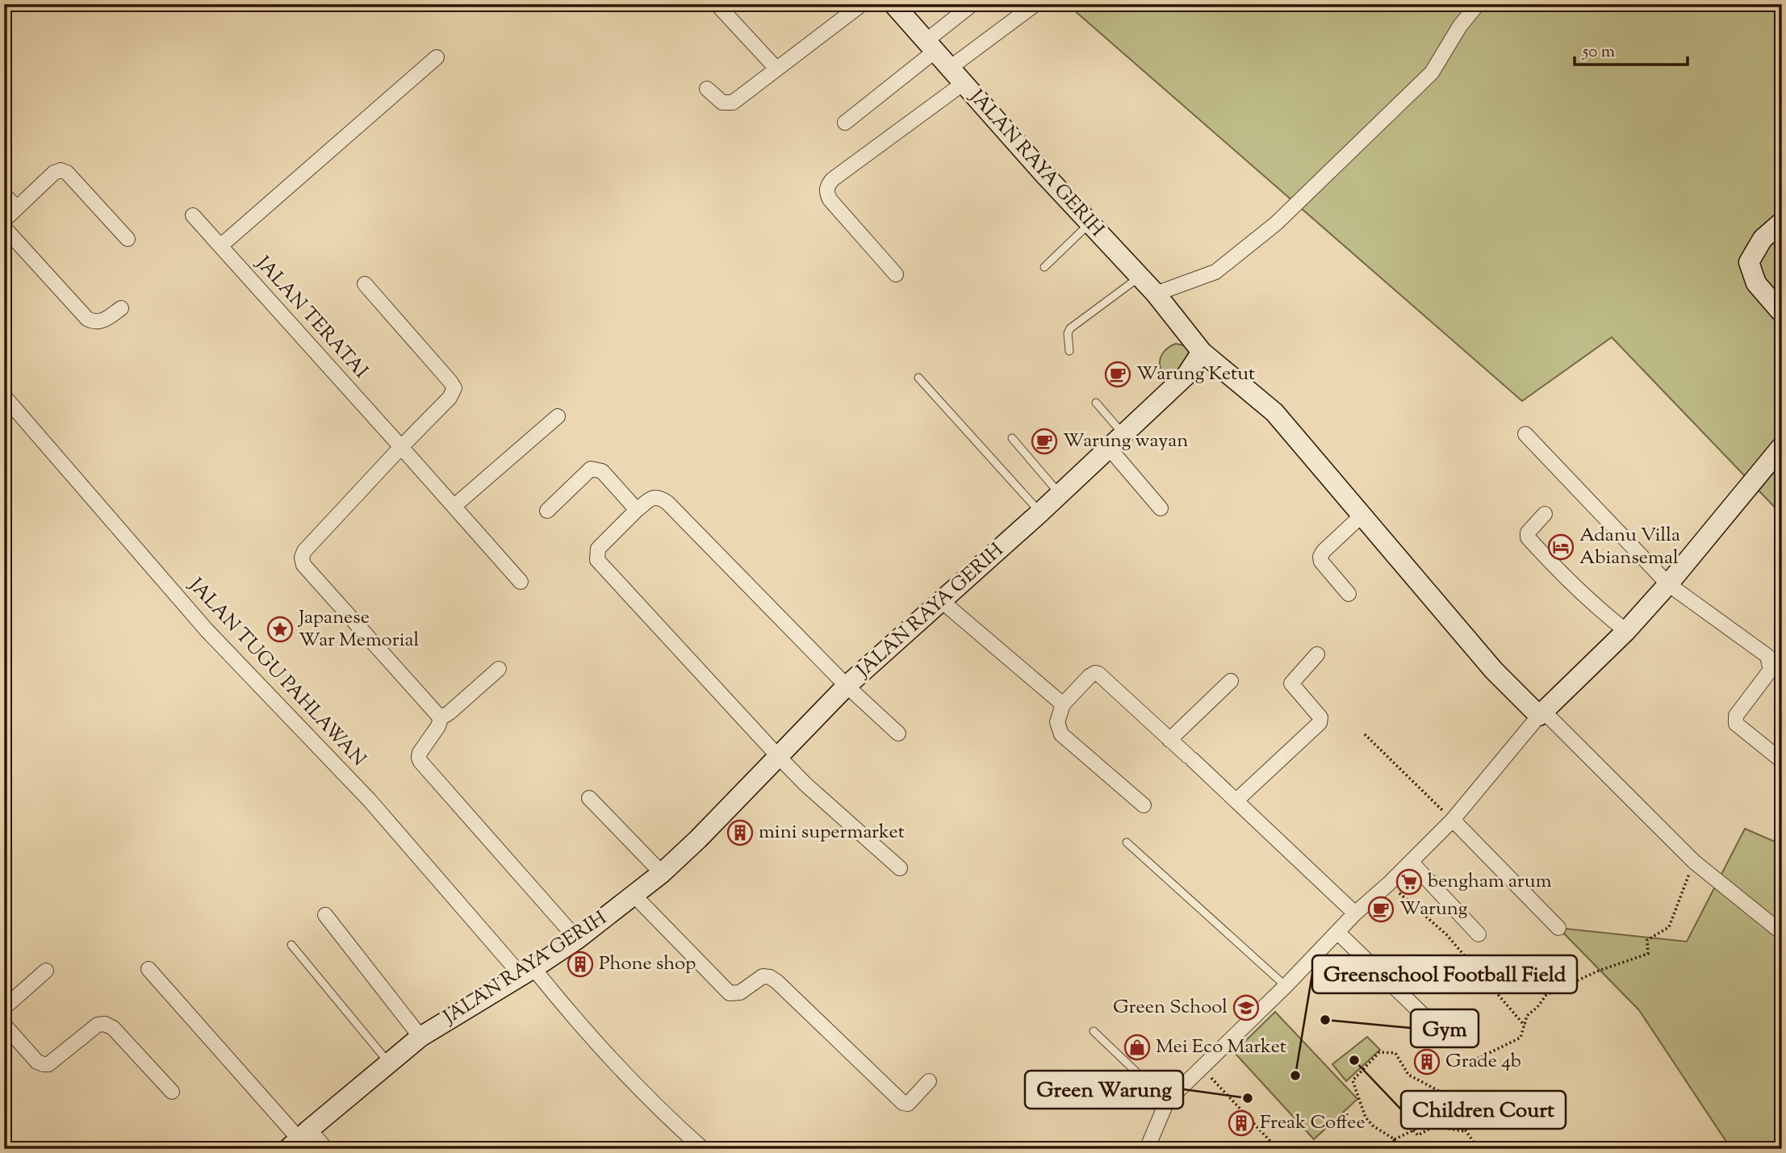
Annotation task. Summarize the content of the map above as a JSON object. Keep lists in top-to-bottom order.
{
  "streets": {
    "street": ["JALAN RAYA GERIH", "JALAN TERATAI", "JALAN TUGU PAHLAWAN"]
  },
  "crossings": [
    ["JALAN RAYA GERIH", "JALAN TUGU PAHLAWAN"]
  ],
  "places": {
    "cafe": ["Warung Ketut", "Warung wayan", "Warung"],
    "hotel": ["Adanu Villa Abiansemal"],
    "place": ["Japanese War Memorial"],
    "building": [
      "mini supermarket",
      "Phone shop",
      "Grade 4b",
      "Freak Coffee"
    ],
    "supermarket": ["bengham arum"],
    "school or university": ["Green School"],
    "other": [
      "Gym",
      "Children Court",
      "Greenschool Football Field",
      "Green Warung"
    ],
    "shop": ["Mei Eco Market"]
  },
  "scale_bar": "50 m"
}
